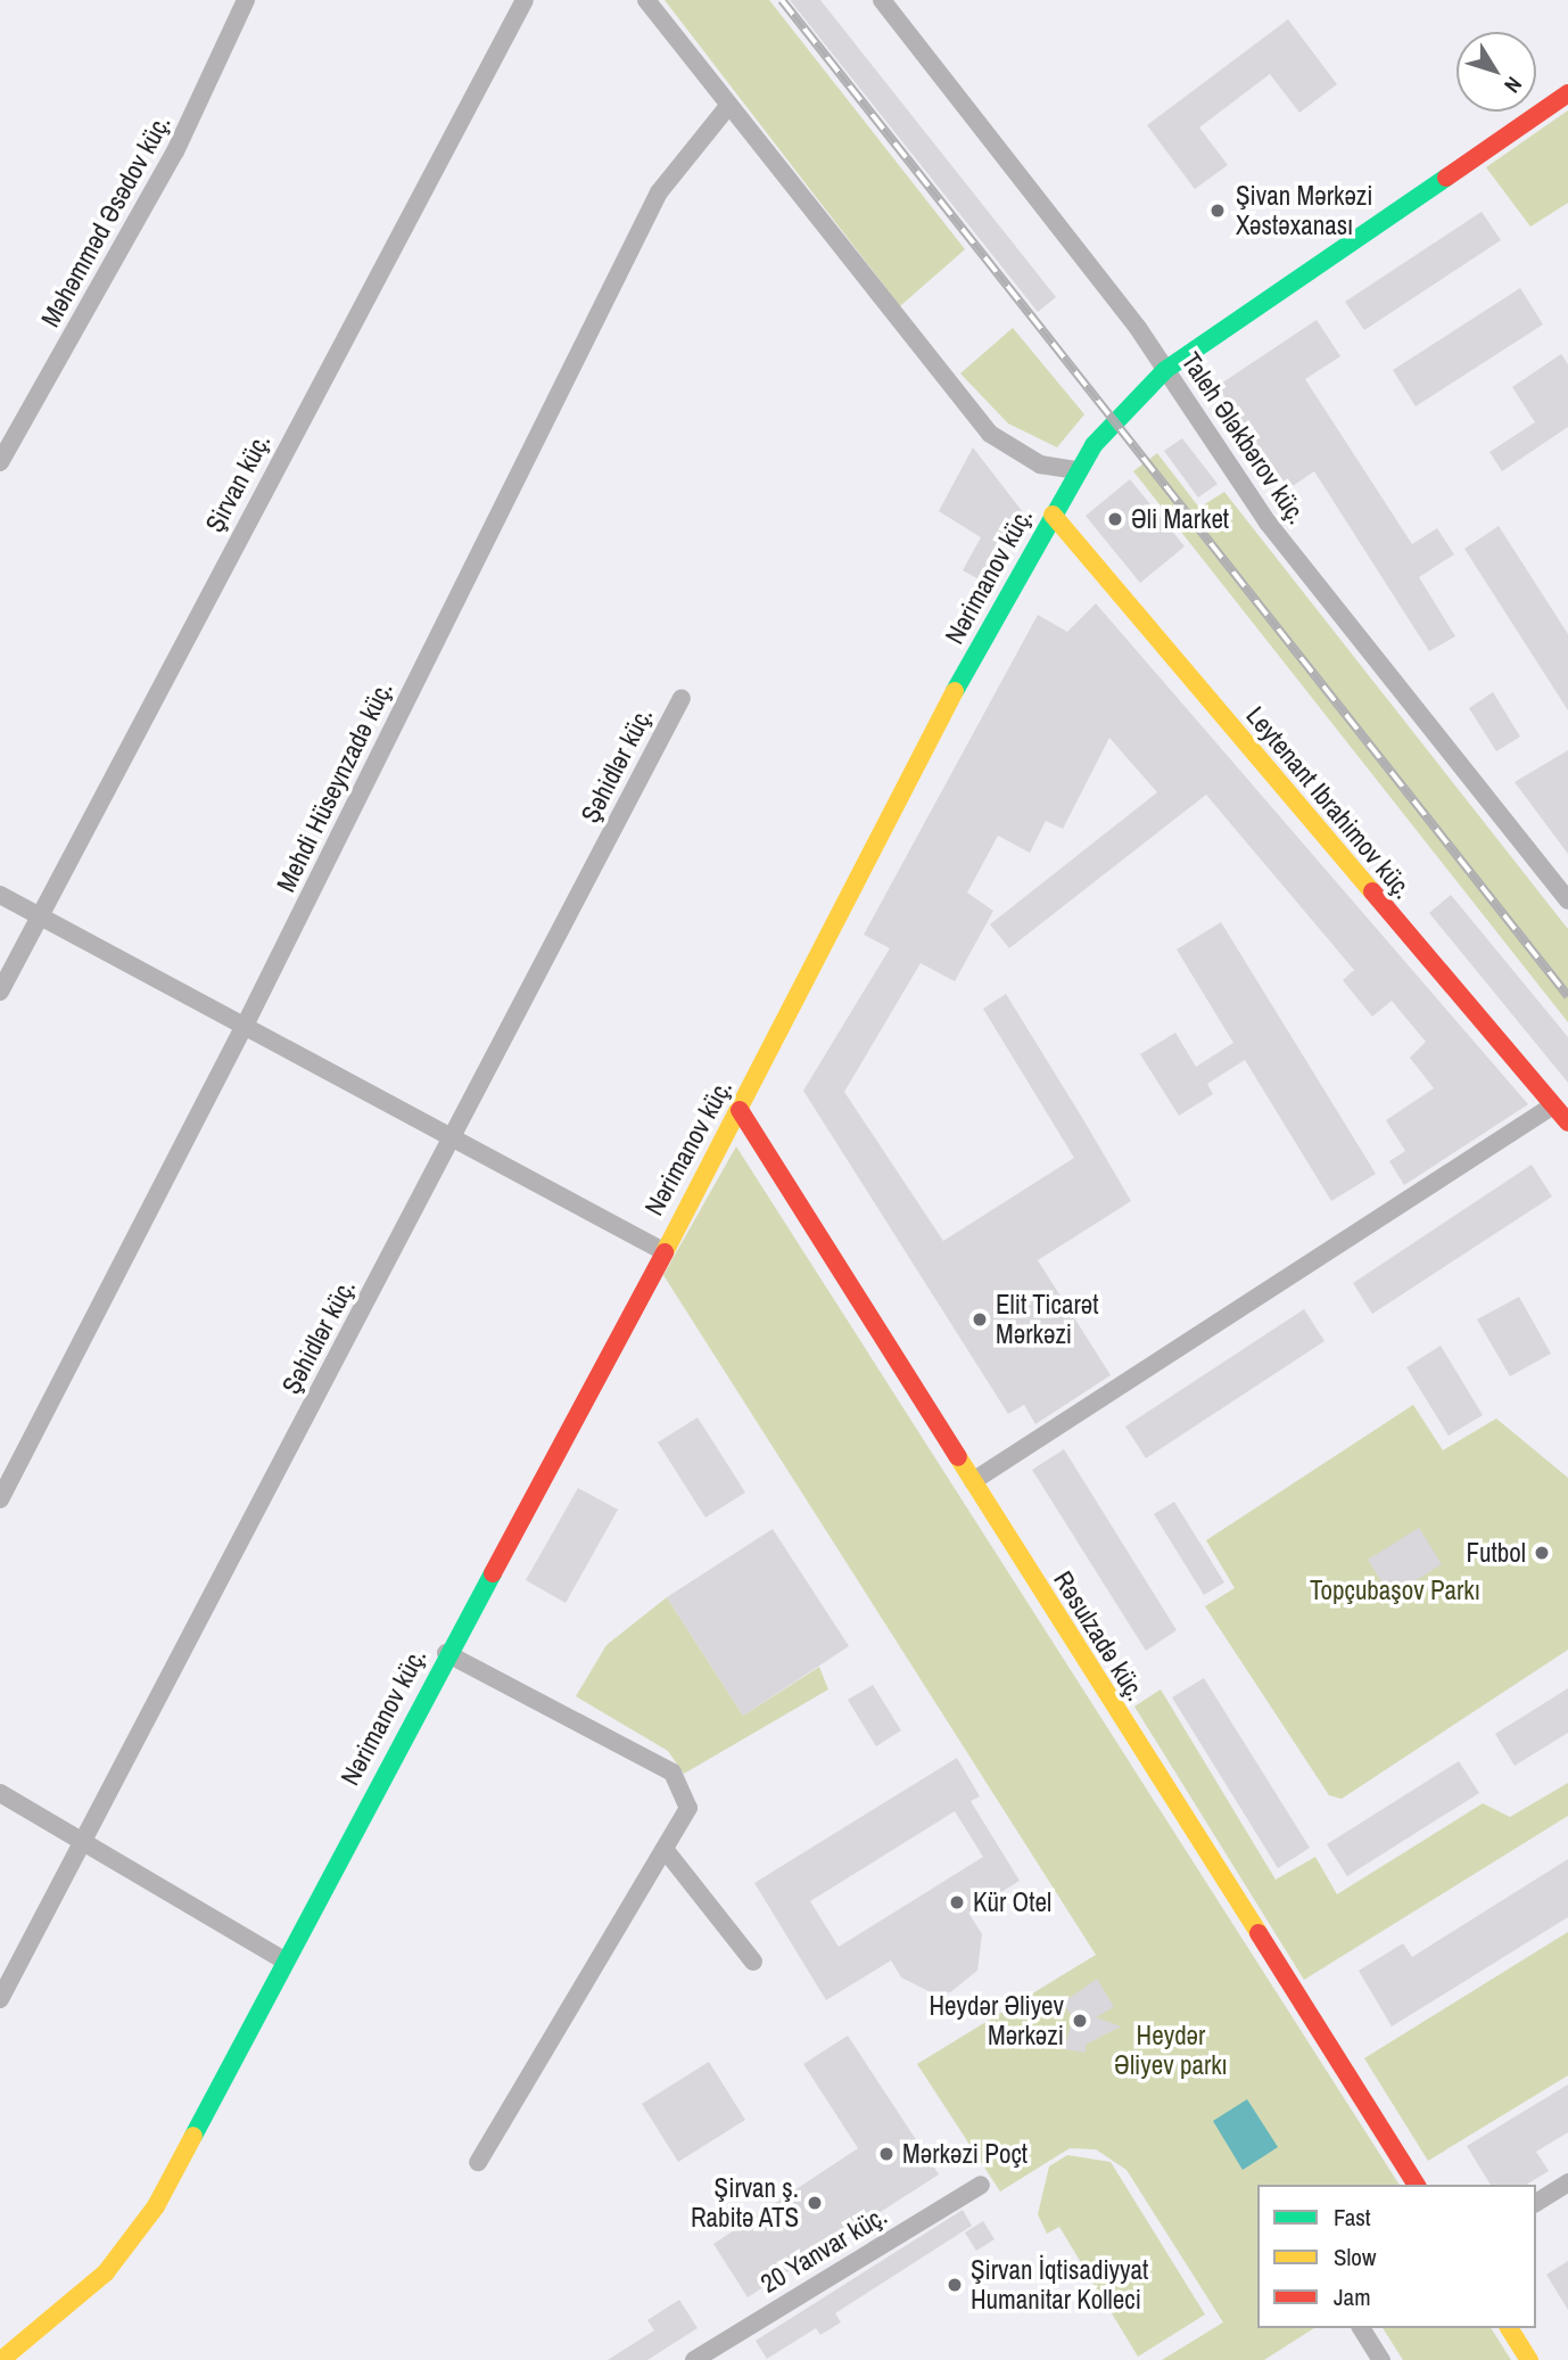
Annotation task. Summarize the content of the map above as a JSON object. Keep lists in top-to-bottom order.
{
  "streets": {
    "main road": ["Nərimanov küç.", "Leytenant Ibrahimov küç.", "Rəsulzadə küç."],
    "street": [
      "Məhəmməd Əsədov küç.",
      "Taleh Ələkbərov küç.",
      "Şirvan küç.",
      "Şəhidlər küç.",
      "Mehdi Hüseynzadə küç.",
      "20 Yanvar küç."
    ]
  },
  "crossings": [
    ["Taleh Ələkbərov küç.", "Nərimanov küç."],
    ["Nərimanov küç.", "Leytenant Ibrahimov küç."],
    ["Nərimanov küç.", "Rəsulzadə küç."]
  ],
  "parks": ["Topçubaşov Parkı", "Heydər Əliyev parkı"],
  "places": [
    "Şivan Mərkəzi Xəstəxanası",
    "Əli Market",
    "Elit Ticarət Mərkəzi",
    "Futbol",
    "Kür Otel",
    "Heydər Əliyev Mərkəzi",
    "Mərkəzi Poçt",
    "Şirvan ş. Rabitə ATS",
    "Şirvan İqtisadiyyat Humanitar Kolleci"
  ],
  "legend": ["Fast", "Slow", "Jam"],
  "north": "bottom right"
}
